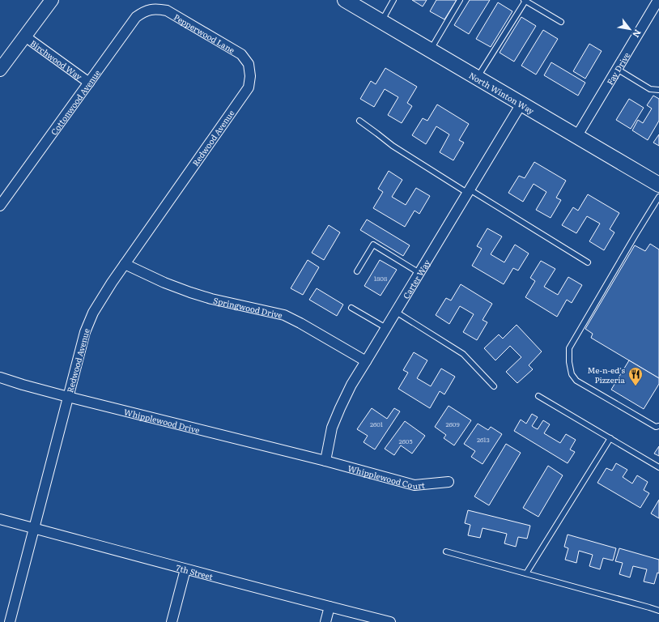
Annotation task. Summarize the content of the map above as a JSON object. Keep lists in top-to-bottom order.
{
  "streets": {
    "main road": ["North Winton Way"],
    "street": [
      "Pepperwood Lane",
      "Birchwood Way",
      "Fay Drive",
      "Cottonwood Avenue",
      "Redwood Avenue",
      "Carter Way",
      "Springwood Drive",
      "Whipplewood Drive",
      "Whipplewood Court",
      "7th Street"
    ]
  },
  "crossings": [
    ["Pepperwood Lane", "Cottonwood Avenue"],
    ["Pepperwood Lane", "Redwood Avenue"],
    ["Birchwood Way", "Cottonwood Avenue"],
    ["Fay Drive", "North Winton Way"],
    ["North Winton Way", "Carter Way"],
    ["Redwood Avenue", "Springwood Drive"],
    ["Redwood Avenue", "Whipplewood Drive"],
    ["Redwood Avenue", "7th Street"],
    ["Carter Way", "Springwood Drive"],
    ["Carter Way", "Whipplewood Drive"],
    ["Carter Way", "Whipplewood Court"],
    ["Whipplewood Drive", "Whipplewood Court"]
  ],
  "places": {
    "restaurant": ["Me-n-ed's Pizzeria"]
  },
  "house_numbers": [
    "1808",
    "2601",
    "2609",
    "2613",
    "2605"
  ],
  "north": "bottom right"
}
